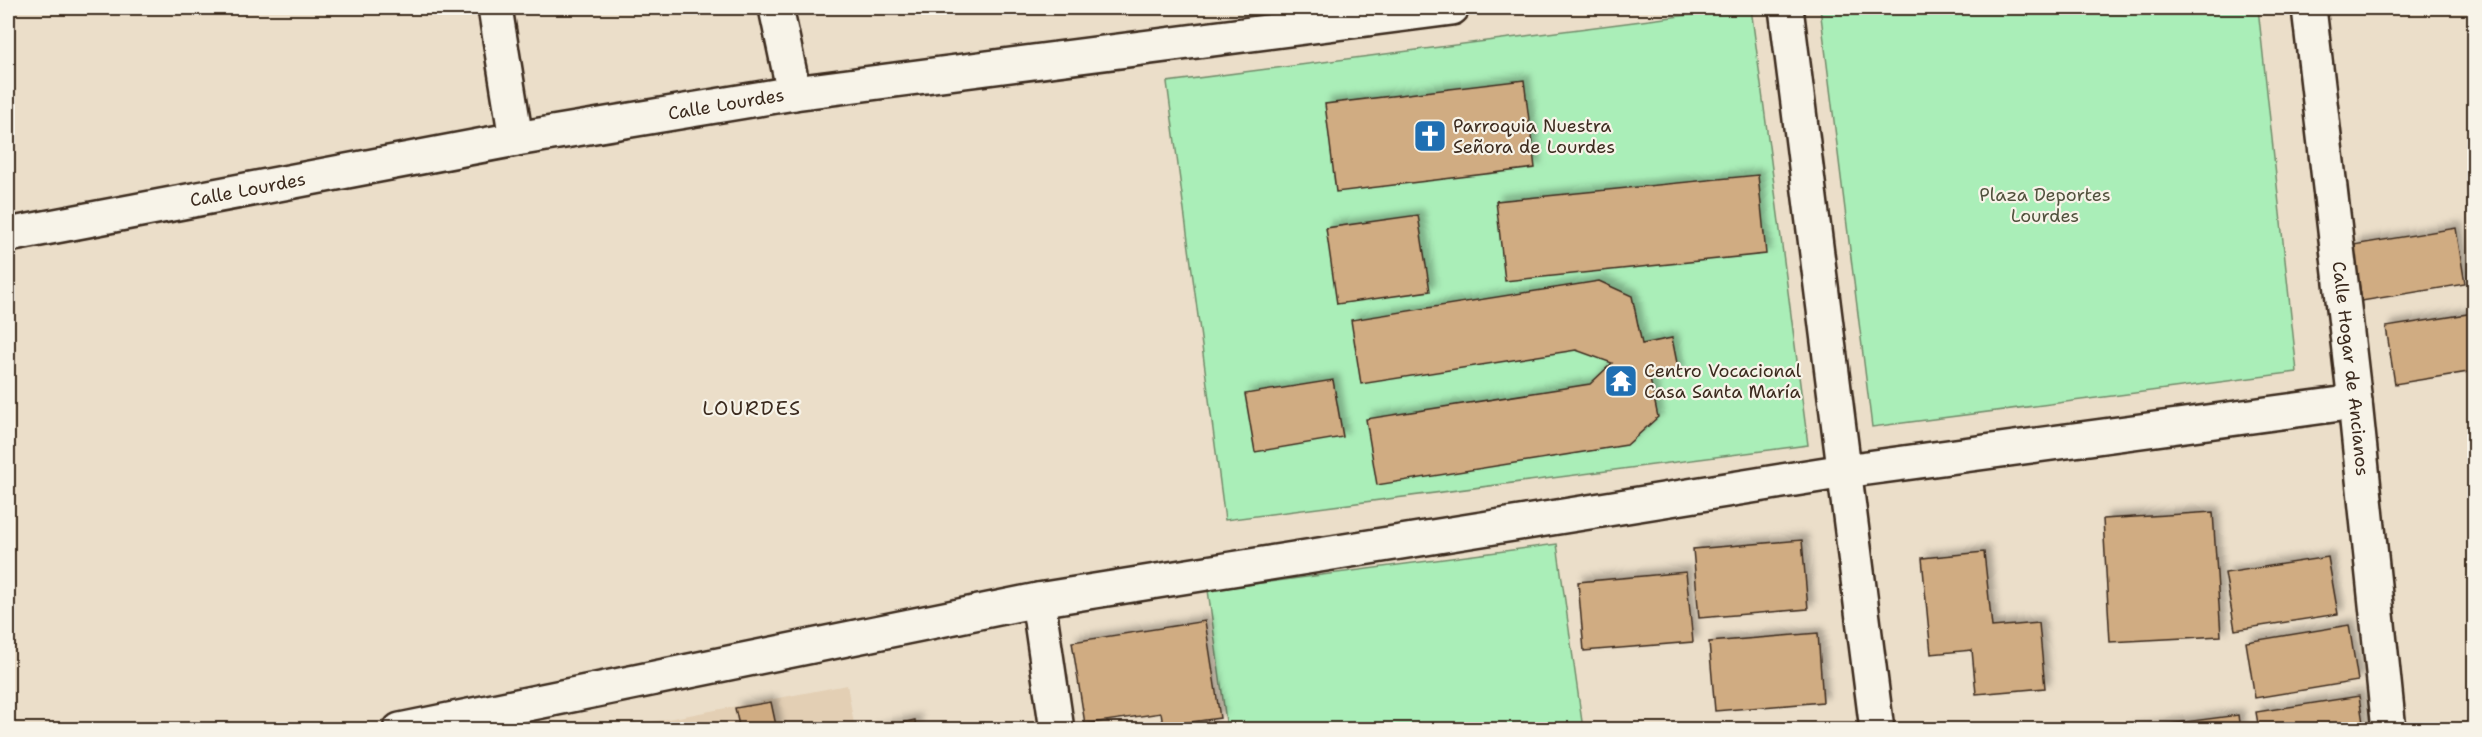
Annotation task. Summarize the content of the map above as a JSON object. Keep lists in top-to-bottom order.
{
  "streets": {
    "street": ["Calle Lourdes", "Calle Hogar de Ancianos"]
  },
  "districts": ["LOURDES"],
  "parks": ["Plaza Deportes Lourdes"],
  "places": {
    "church": ["Parroquia Nuestra Señora de Lourdes"],
    "temple": ["Centro Vocacional Casa Santa María"]
  }
}
